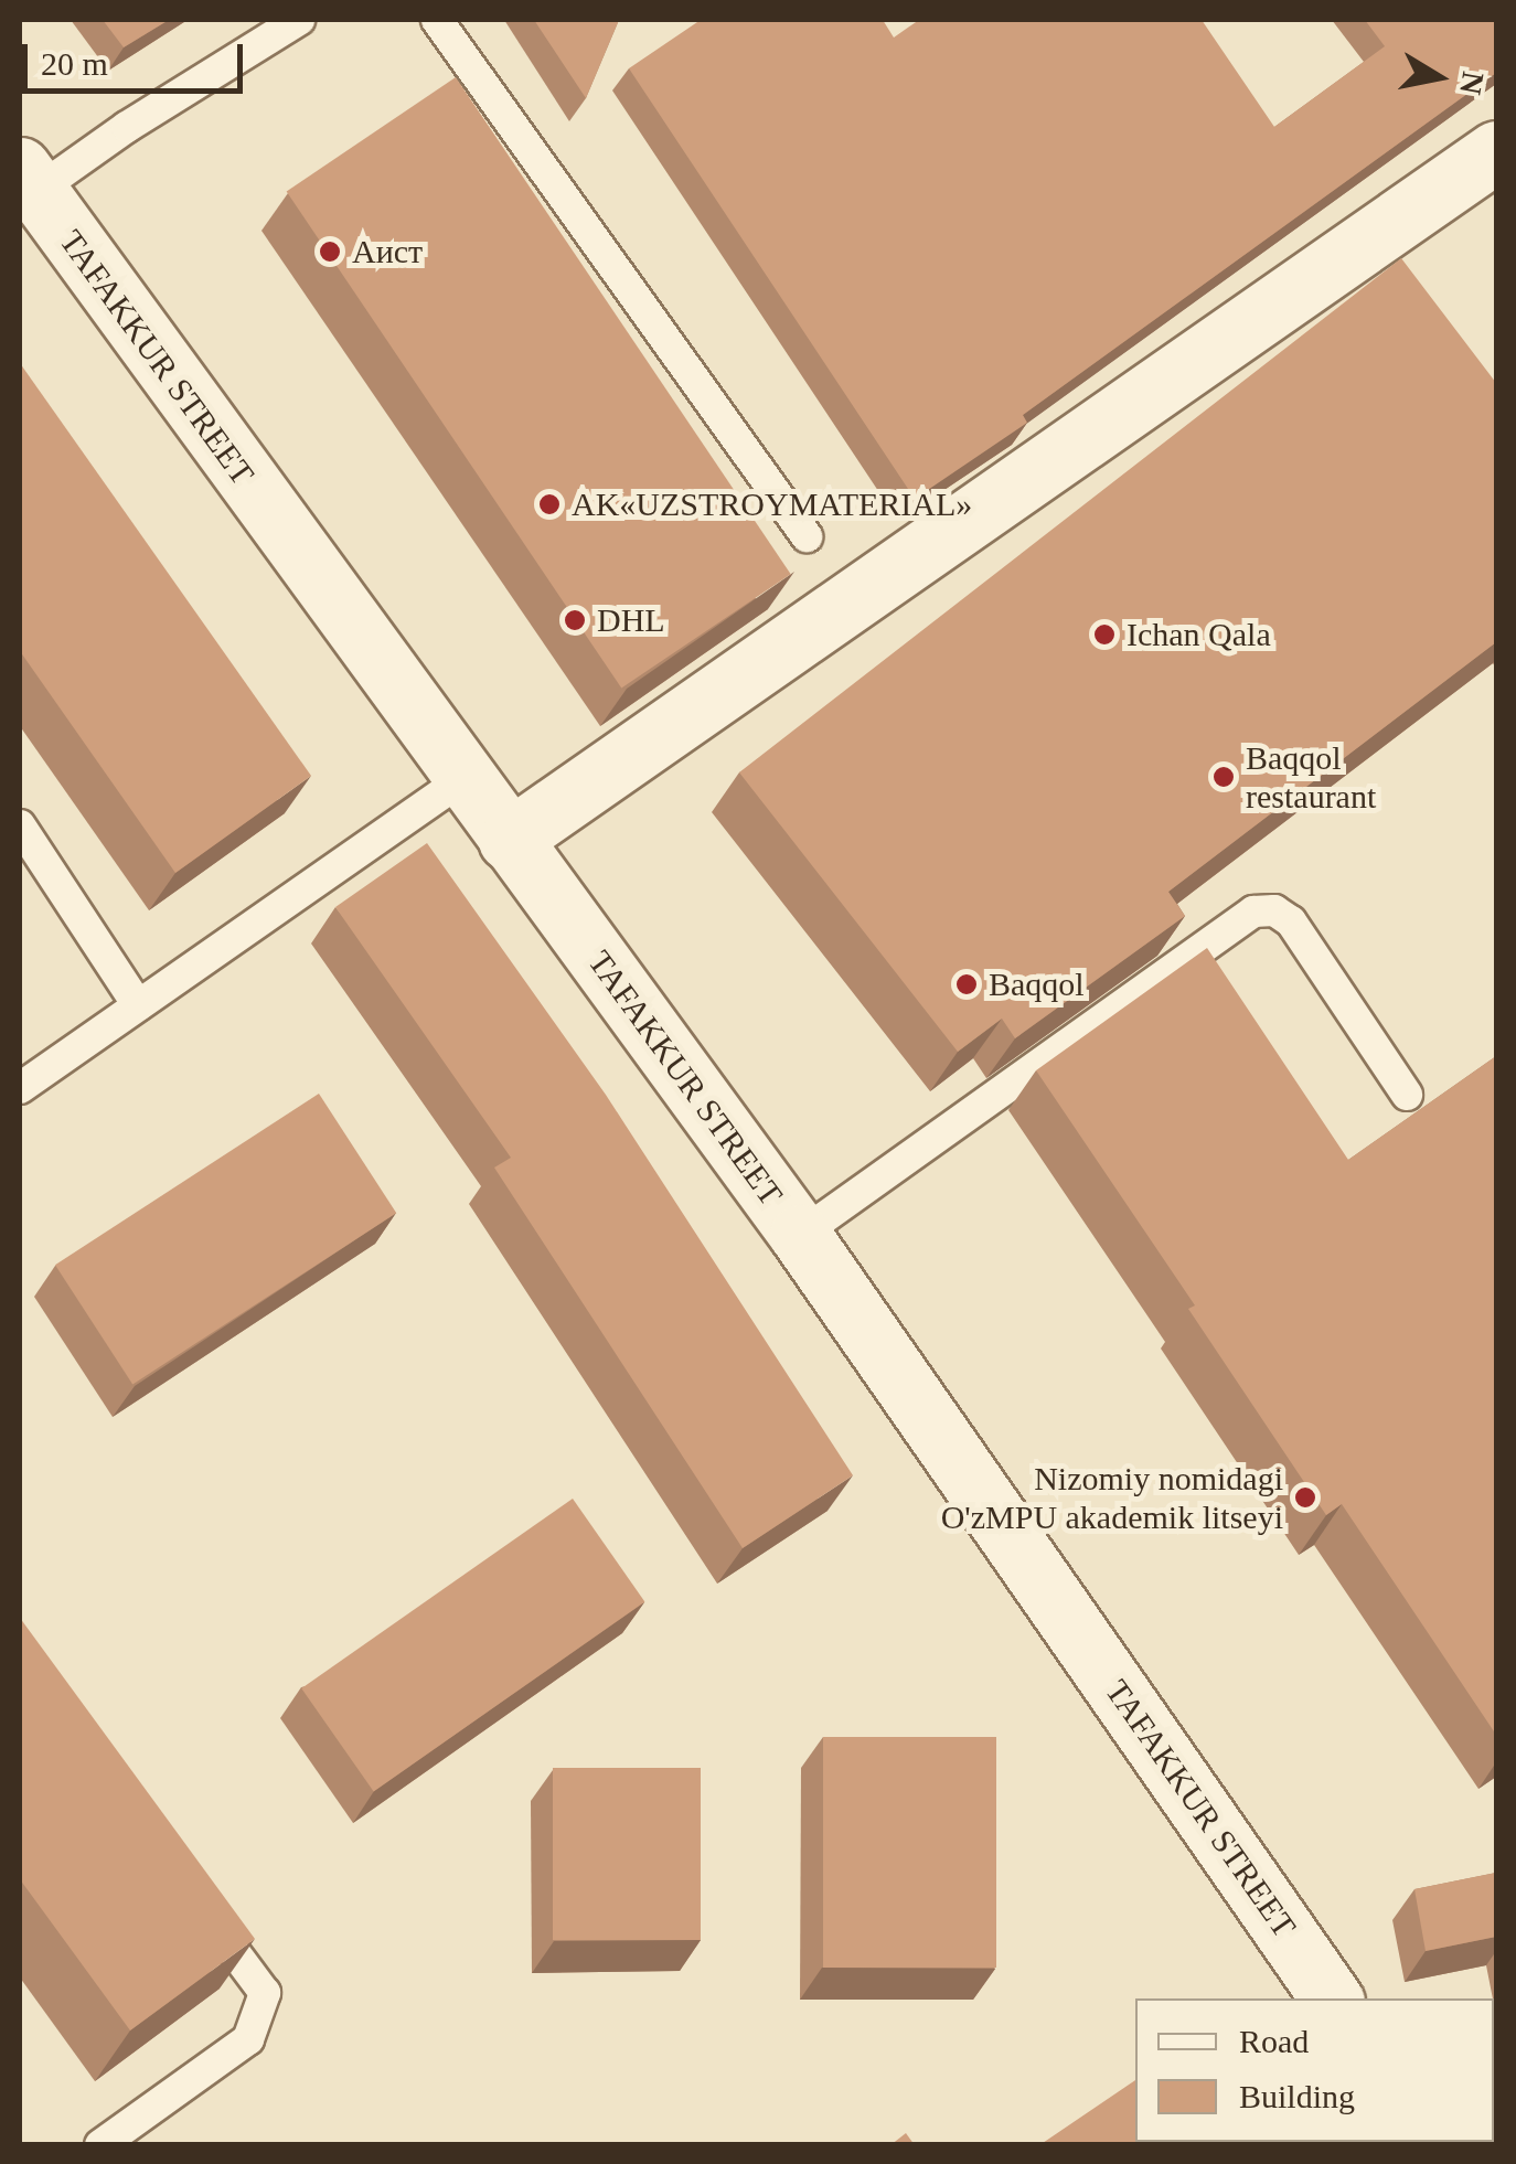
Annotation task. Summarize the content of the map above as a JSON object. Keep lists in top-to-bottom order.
{
  "streets": {
    "street": ["TAFAKKUR STREET"]
  },
  "places": [
    "Аист",
    "AK«UZSTROYMATERIAL»",
    "DHL",
    "Ichan Qala",
    "Baqqol restaurant",
    "Baqqol",
    "Nizomiy nomidagi O'zMPU akademik litseyi"
  ],
  "legend": ["Road", "Building"],
  "scale_bar": "20 m",
  "north": "right"
}
